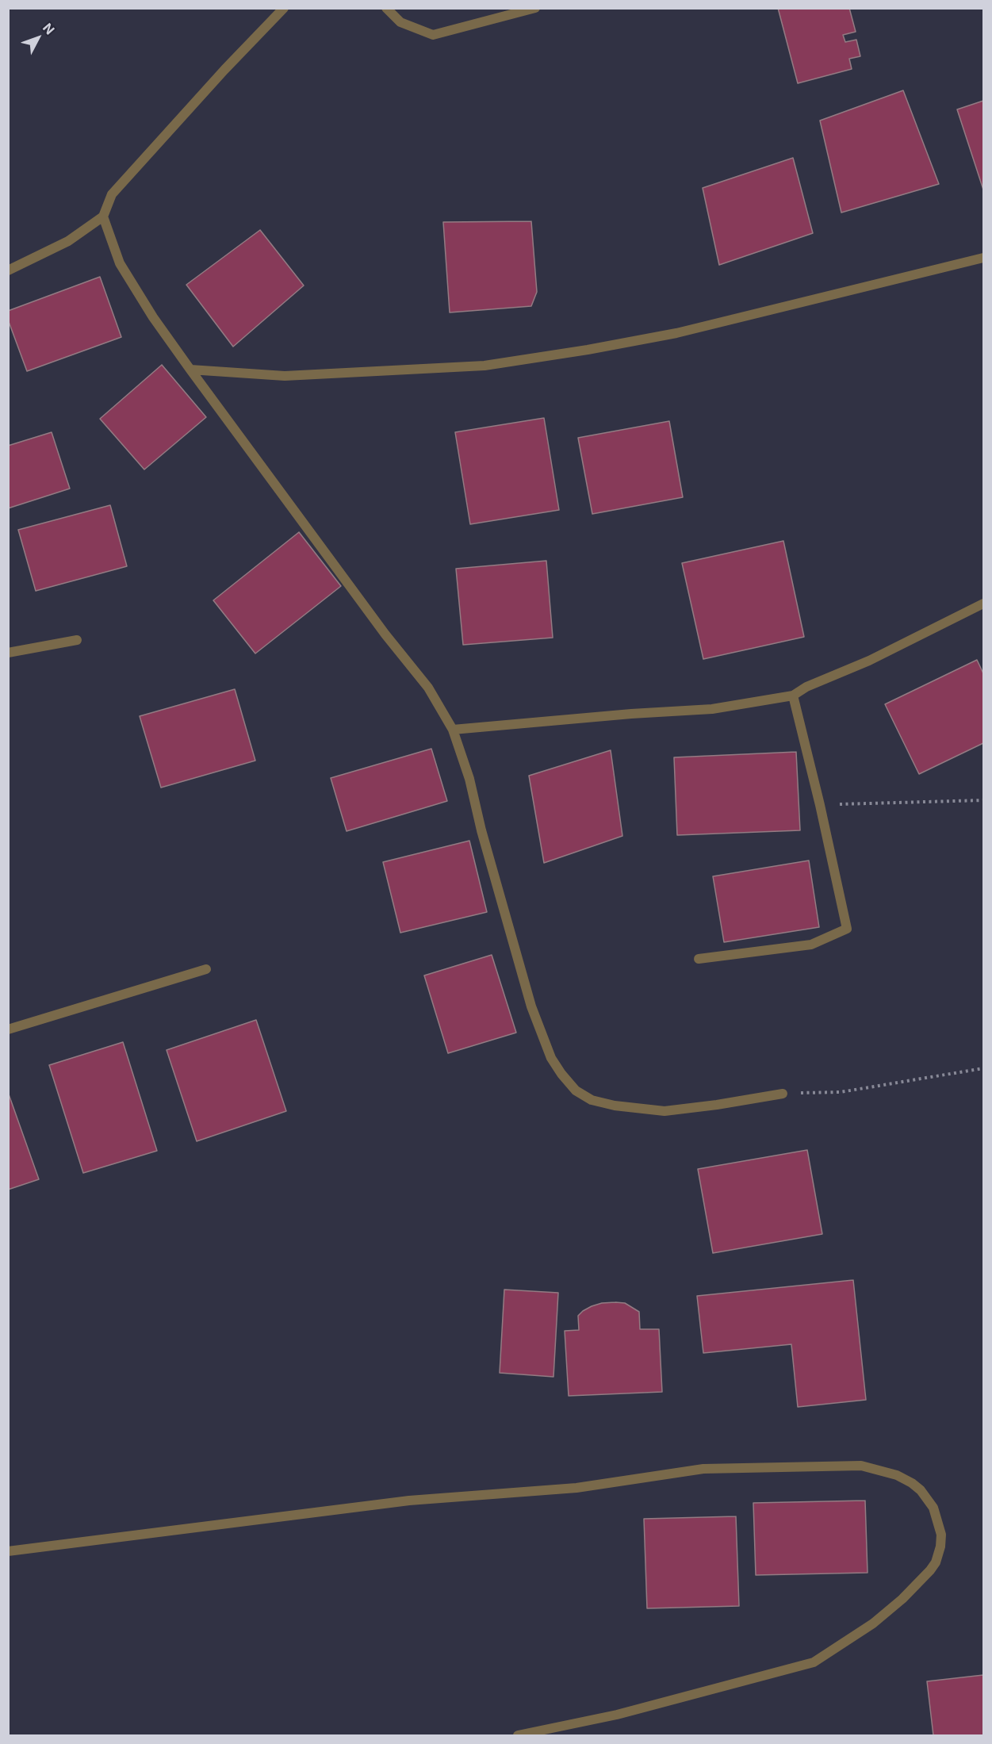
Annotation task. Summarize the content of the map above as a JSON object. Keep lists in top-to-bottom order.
{
  "north": "top right"
}
